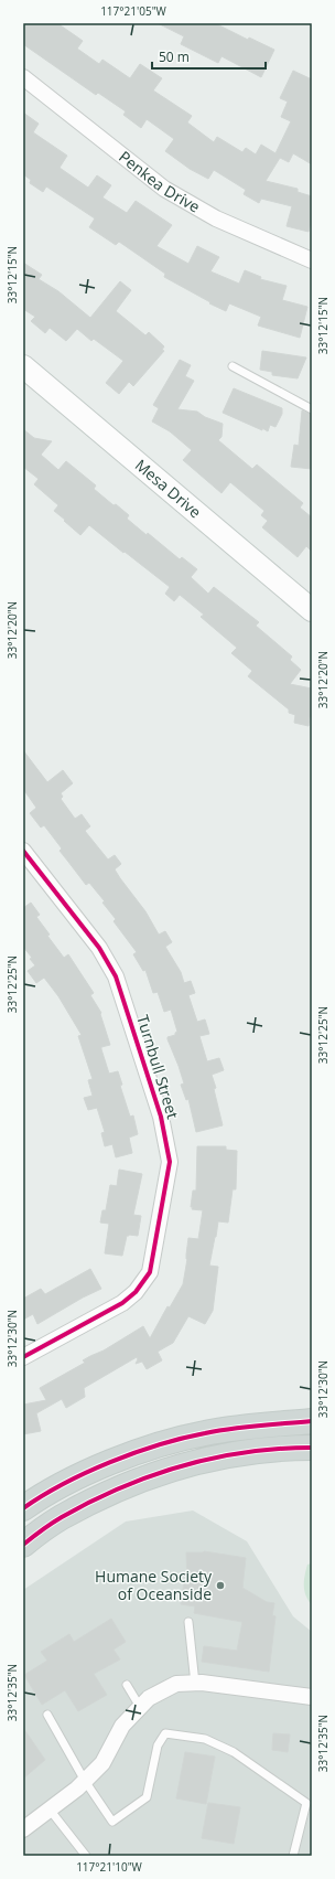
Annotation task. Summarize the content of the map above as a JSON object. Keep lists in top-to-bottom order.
{
  "streets": {
    "main road": ["Mesa Drive"],
    "street": ["Penkea Drive", "Turnbull Street"]
  },
  "places": ["Humane Society of Oceanside"],
  "scale_bar": "50 m",
  "coordinates": [
    "117°21'05\"W",
    "33°12'15\"N",
    "33°12'20\"N",
    "33°12'25\"N",
    "33°12'30\"N",
    "33°12'35\"N",
    "117°21'10\"W"
  ]
}
